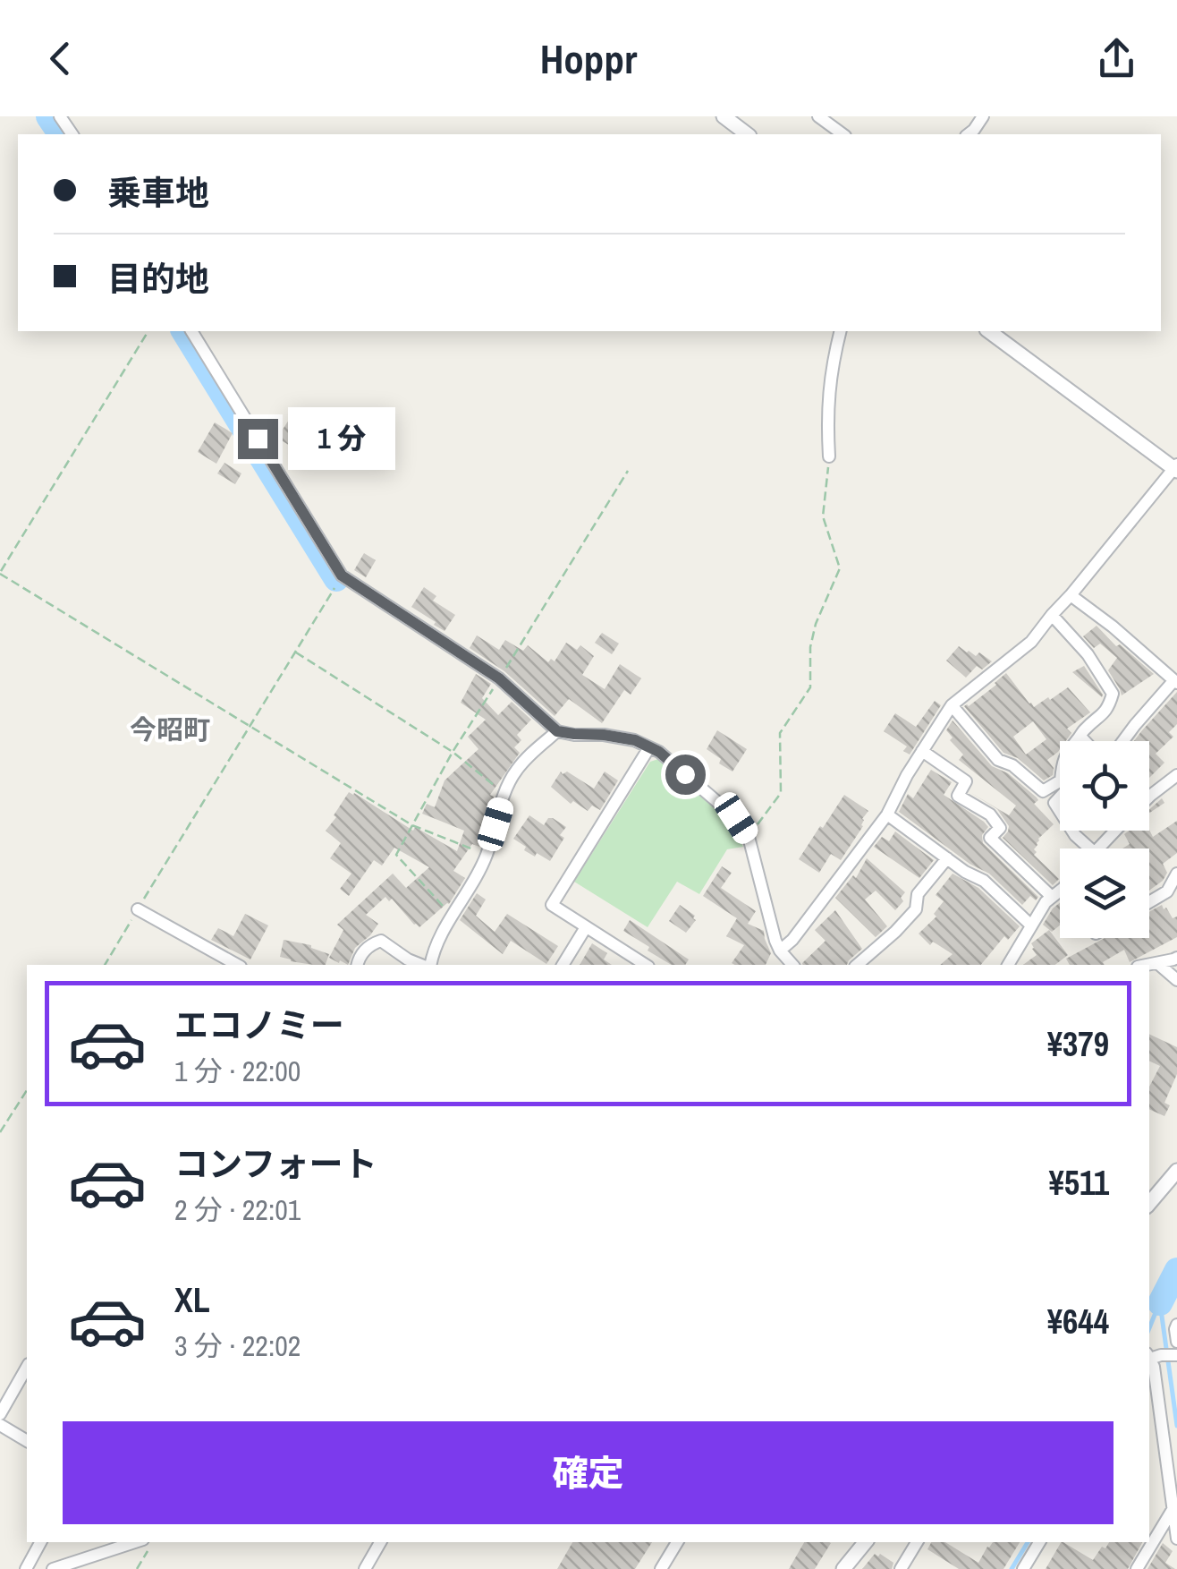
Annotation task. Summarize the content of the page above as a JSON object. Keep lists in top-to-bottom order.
{
  "districts": ["今昭町"],
  "page": {
    "header": "Hoppr",
    "banner": ["乗車地", "目的地"],
    "bubble": "1 分",
    "list": [
      {
        "name": "エコノミー",
        "note": "1 分 · 22:00",
        "value": "¥379"
      },
      {
        "name": "コンフォート",
        "note": "2 分 · 22:01",
        "value": "¥511"
      },
      {
        "name": "XL",
        "note": "3 分 · 22:02",
        "value": "¥644"
      }
    ],
    "buttons": "確定"
  }
}
